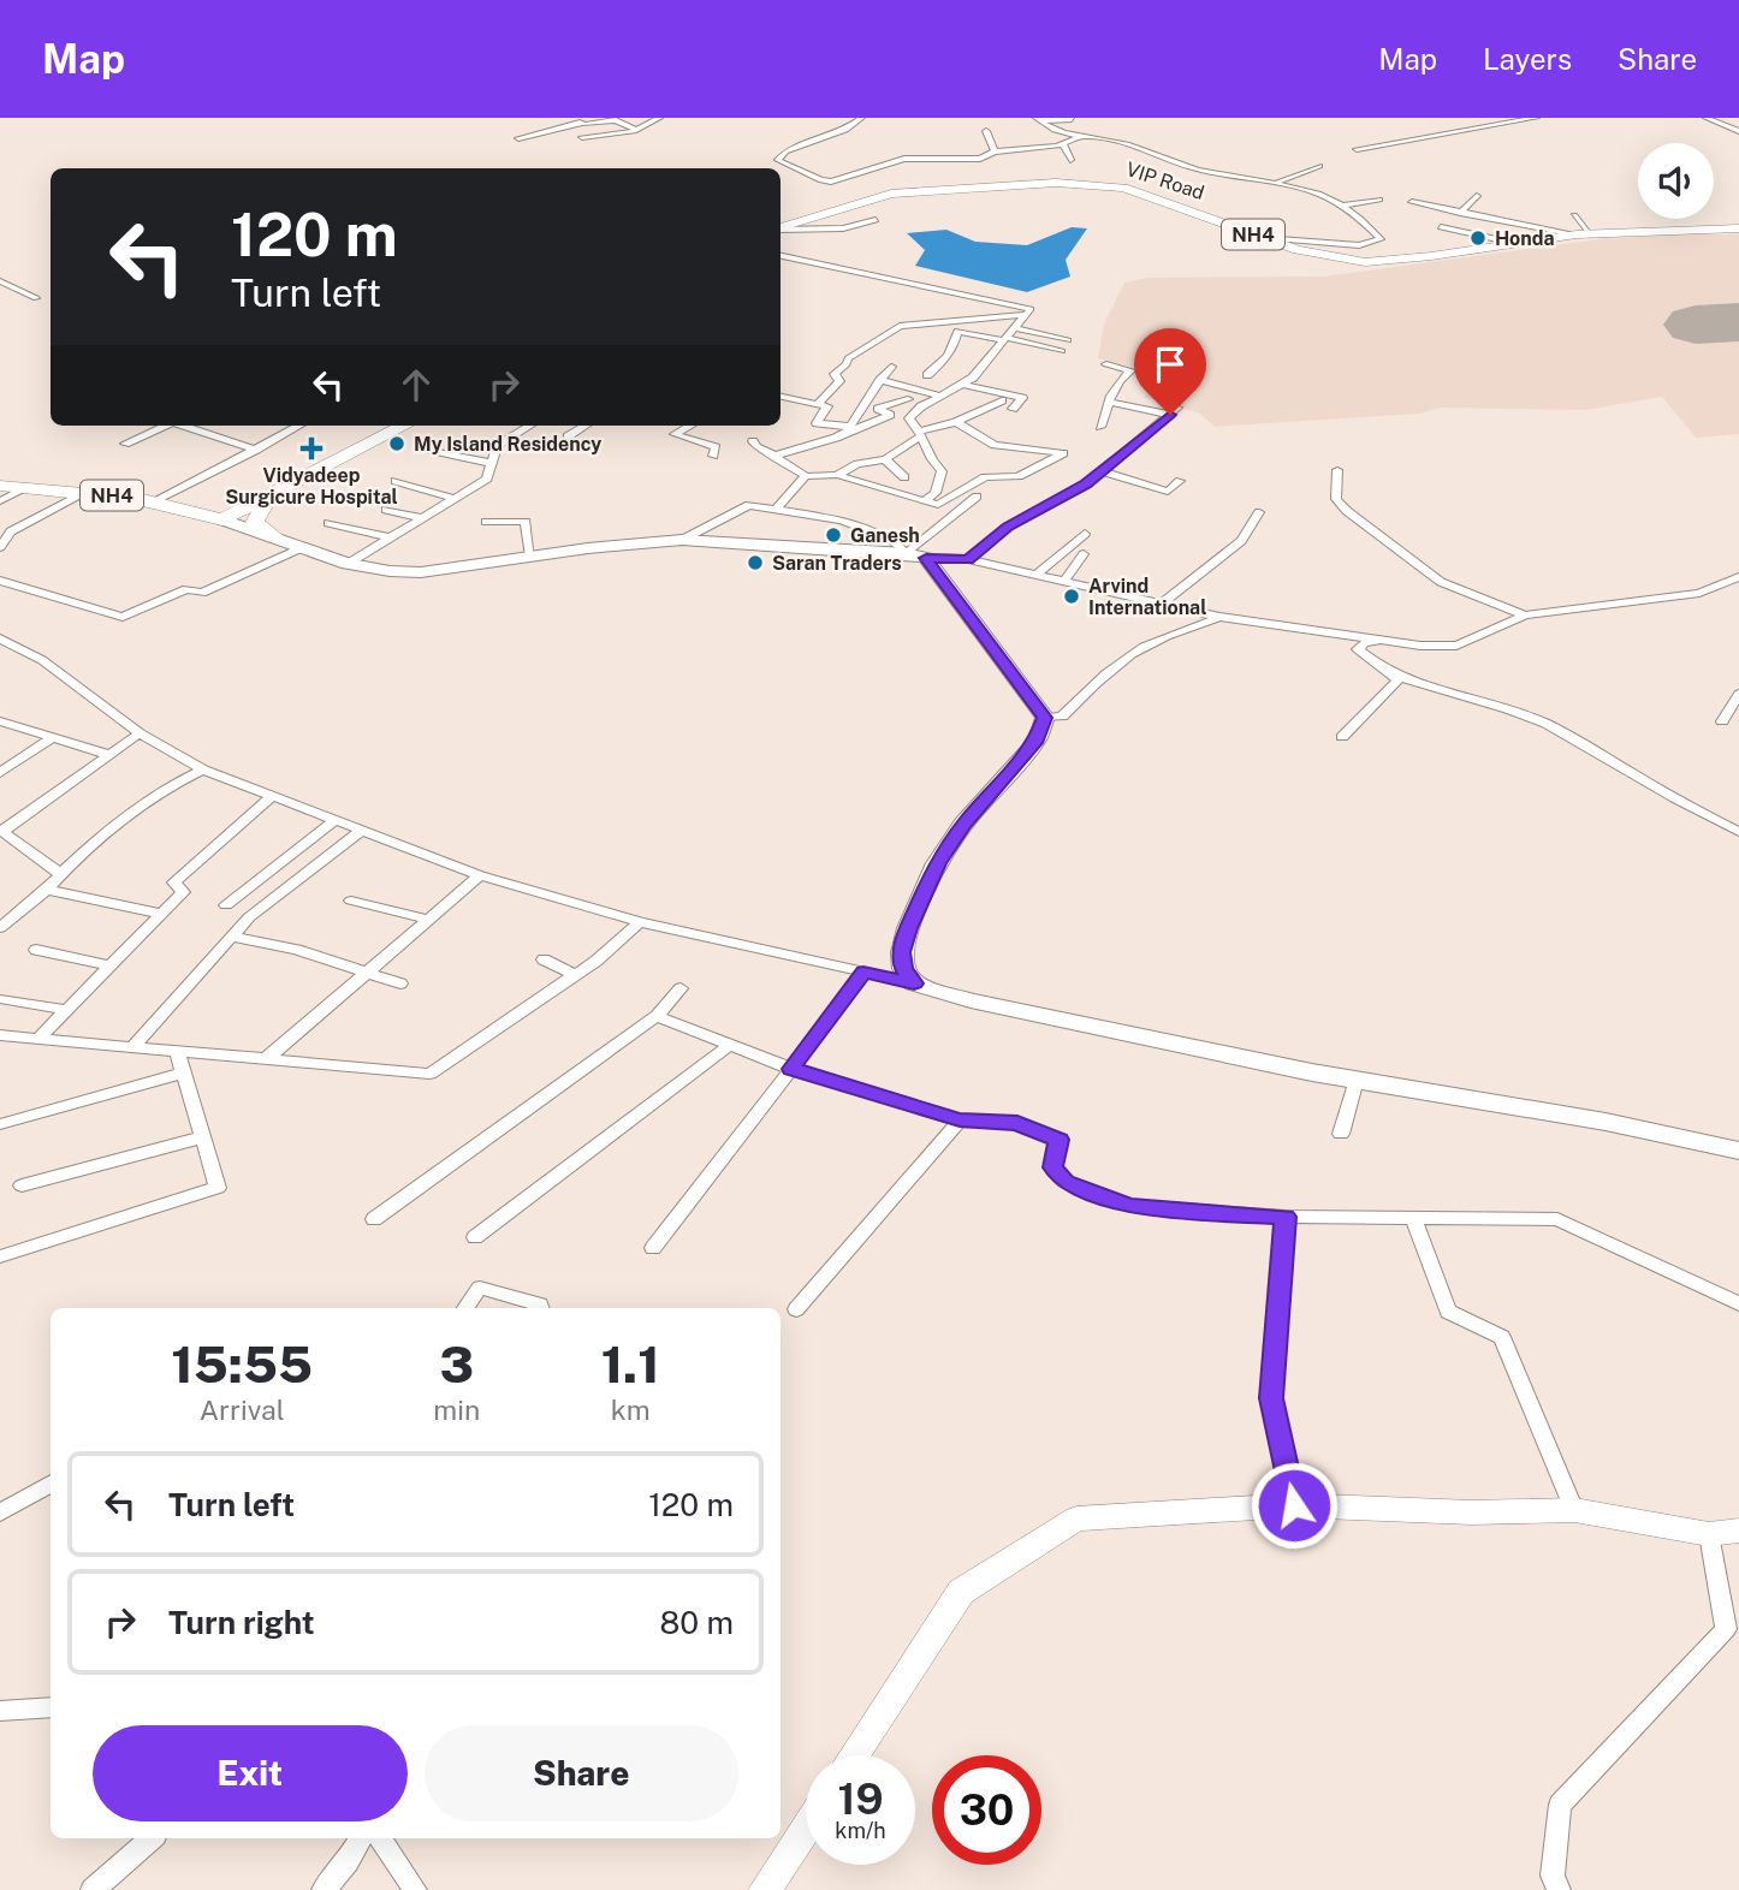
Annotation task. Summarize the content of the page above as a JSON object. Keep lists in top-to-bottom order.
{
  "streets": {
    "highway": ["VIP Road", "NH4"]
  },
  "places": {
    "other": [
      "Honda",
      "My Island Residency",
      "Ganesh",
      "Saran Traders",
      "Arvind International"
    ],
    "health": ["Vidyadeep Surgicure Hospital"]
  },
  "page": {
    "header": "Map",
    "nav": ["Map", "Layers", "Share"],
    "turn": ["120 m", "Turn left"],
    "eta": [
      "15:55",
      "Arrival",
      "3",
      "min",
      "1.1",
      "km"
    ],
    "list": [
      {
        "name": "Turn left",
        "value": "120 m"
      },
      {
        "name": "Turn right",
        "value": "80 m"
      }
    ],
    "buttons": ["Exit", "Share"],
    "speed": "19 km/h",
    "limit": "30"
  }
}
